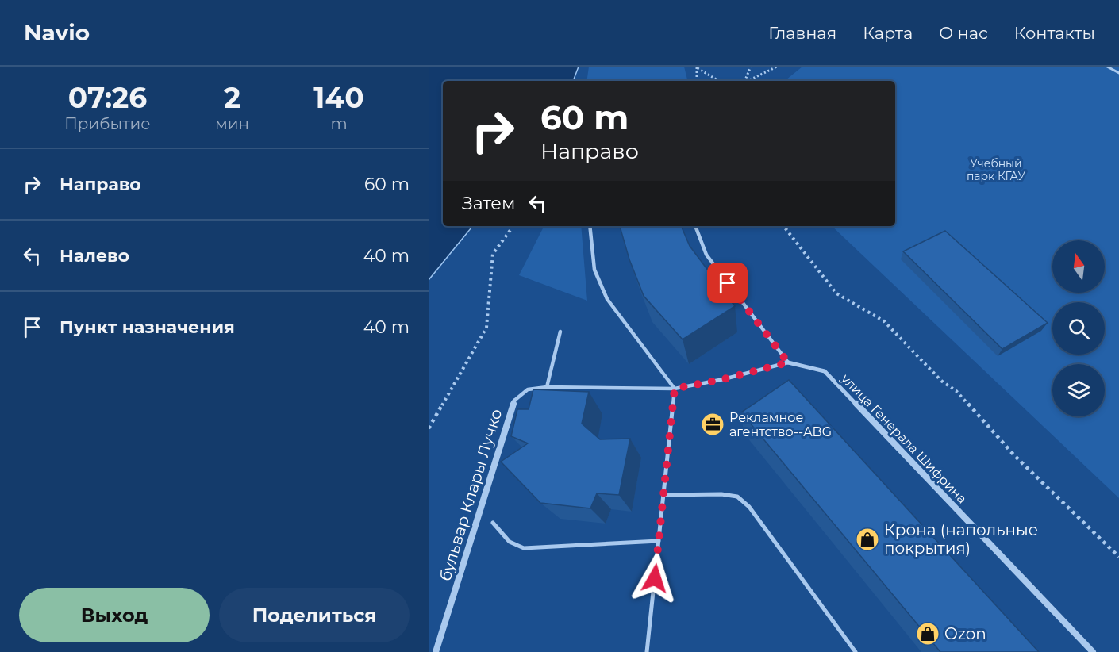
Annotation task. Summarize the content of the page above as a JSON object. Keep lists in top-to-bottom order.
{
  "streets": {
    "street": ["улица Генерала Шифрина", "бульвар Клары Лучко"]
  },
  "parks": ["Учебный парк КГАУ"],
  "places": {
    "office": ["Рекламное агентство--ABG"],
    "shop": ["Крона (напольные покрытия)", "Ozon"]
  },
  "north": "top",
  "page": {
    "header": "Navio",
    "nav": [
      "Главная",
      "Карта",
      "О нас",
      "Контакты"
    ],
    "eta": [
      "07:26",
      "Прибытие",
      "2",
      "мин",
      "140",
      "m"
    ],
    "turn": ["60 m", "Направо"],
    "list": [
      {
        "name": "Направо",
        "value": "60 m"
      },
      {
        "name": "Налево",
        "value": "40 m"
      },
      {
        "name": "Пункт назначения",
        "value": "40 m"
      }
    ],
    "then": "Затем",
    "buttons": ["Выход", "Поделиться"]
  }
}
